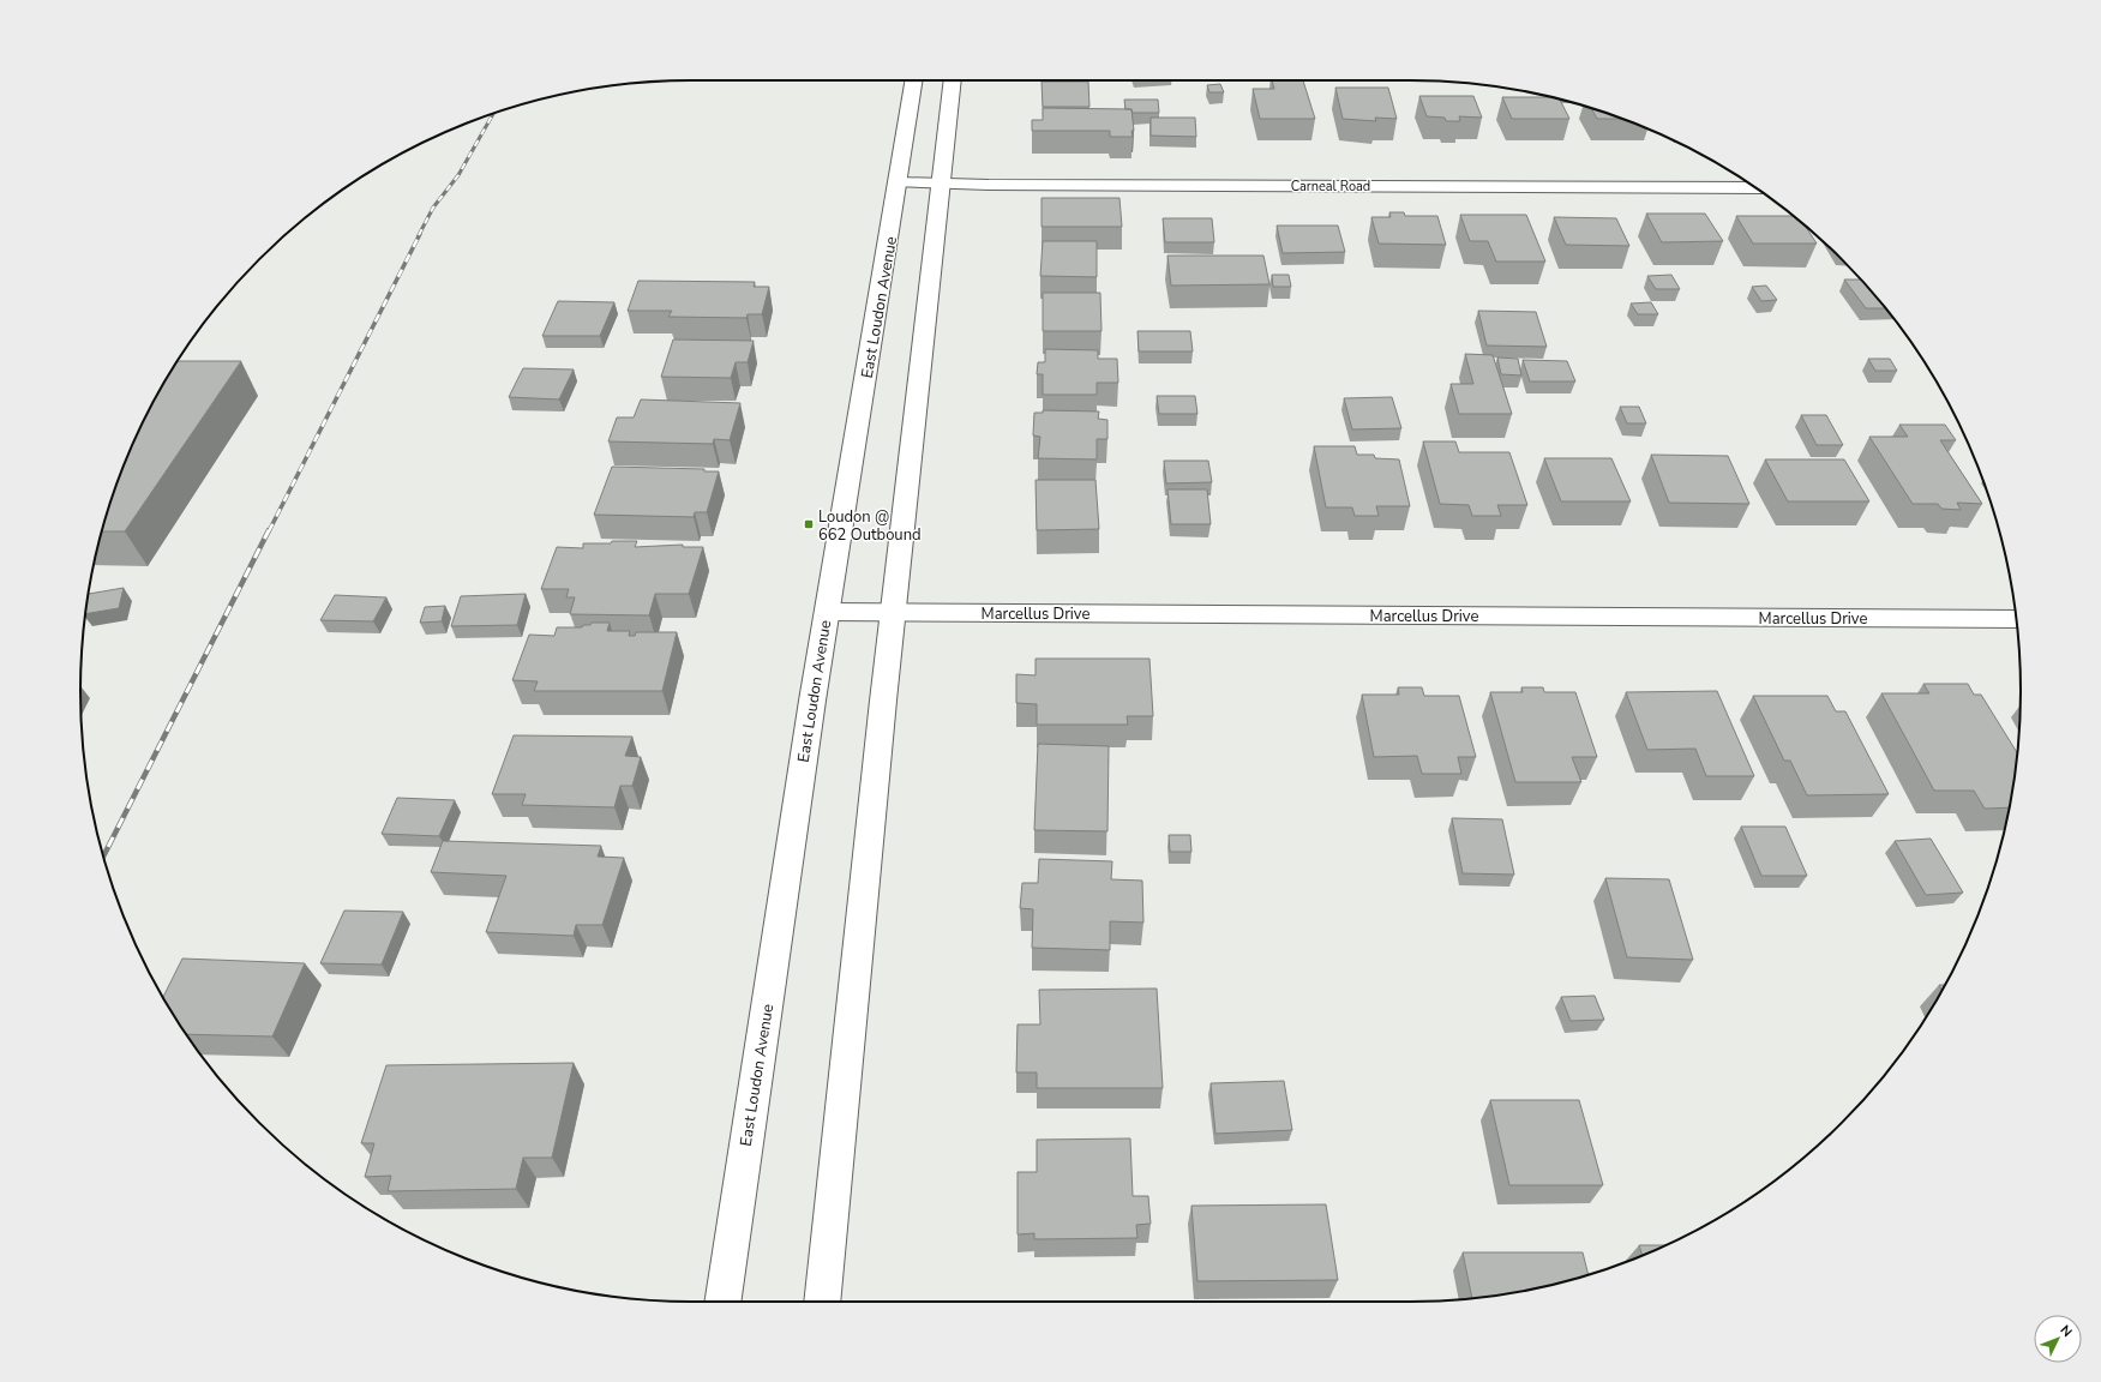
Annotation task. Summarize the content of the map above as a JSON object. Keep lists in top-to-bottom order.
{
  "streets": {
    "main road": ["Carneal Road", "East Loudon Avenue", "Marcellus Drive"]
  },
  "crossings": [
    ["Carneal Road", "East Loudon Avenue"],
    ["East Loudon Avenue", "Marcellus Drive"]
  ],
  "places": {
    "transit": ["Loudon @ 662 Outbound"]
  },
  "north": "top right"
}
